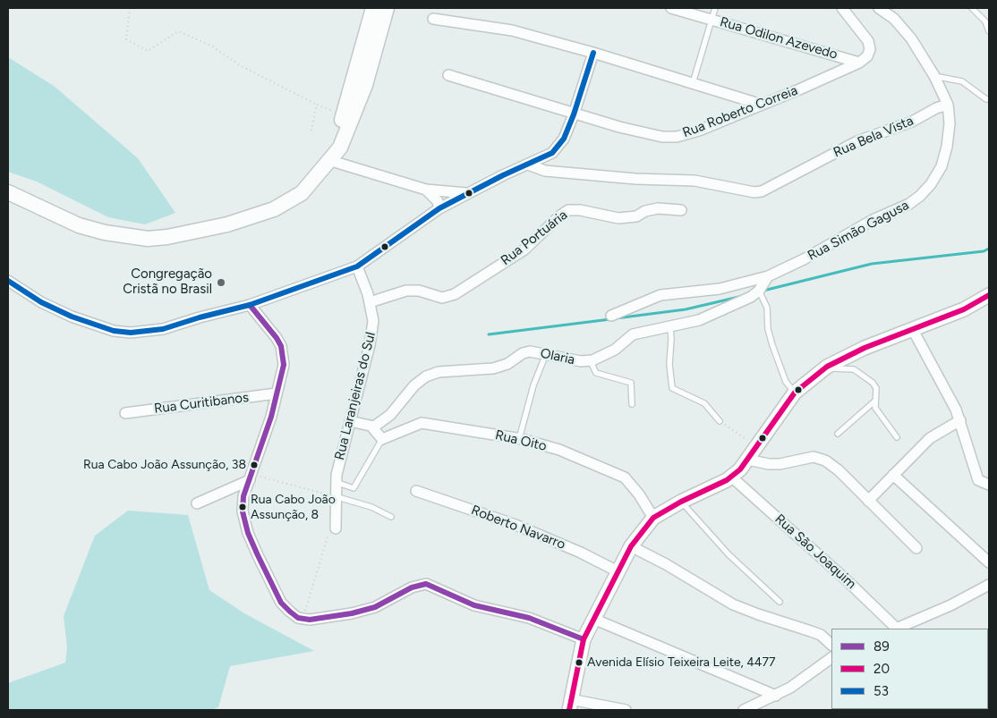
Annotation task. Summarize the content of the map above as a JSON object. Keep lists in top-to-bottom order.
{
  "streets": {
    "street": [
      "Rua Odilon Azevedo",
      "Rua Roberto Correia",
      "Rua Bela Vista",
      "Rua Simão Gagusa",
      "Rua Portuária",
      "Olaria",
      "Rua Laranjeiras do Sul",
      "Rua Curitibanos",
      "Rua Oito",
      "Roberto Navarro",
      "Rua São Joaquim"
    ]
  },
  "crossings": [
    ["Rua Odilon Azevedo", "Rua Roberto Correia"],
    ["Rua Bela Vista", "Rua Simão Gagusa"],
    ["Rua Portuária", "Rua Laranjeiras do Sul"]
  ],
  "places": [
    "Congregação Cristã no Brasil",
    "Rua Cabo João Assunção, 38",
    "Rua Cabo João Assunção, 8",
    "Avenida Elísio Teixeira Leite, 4477"
  ],
  "lines": ["transit line 53", "transit line 20", "transit line 89"],
  "legend": ["89", "20", "53"]
}
